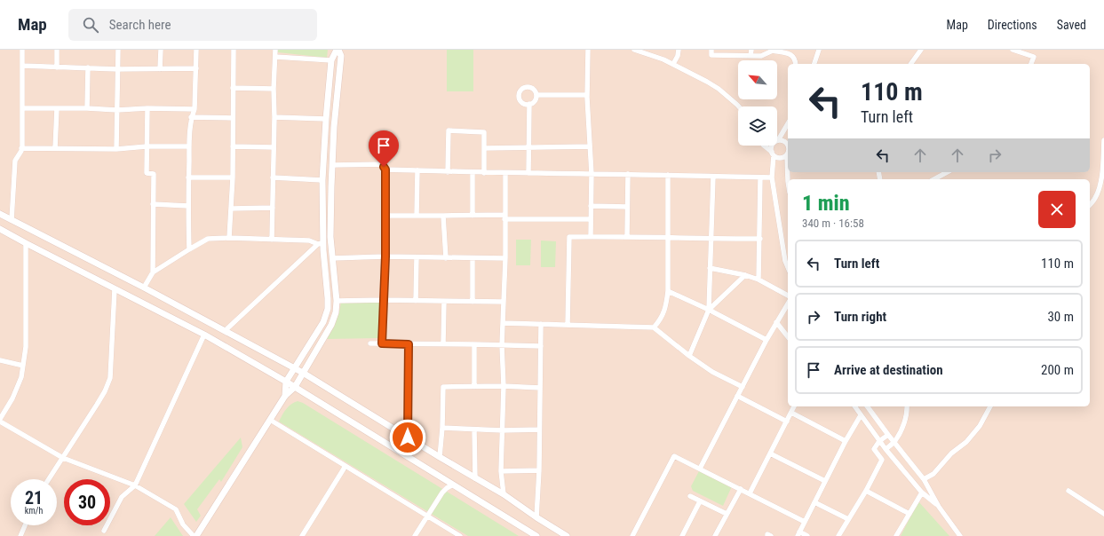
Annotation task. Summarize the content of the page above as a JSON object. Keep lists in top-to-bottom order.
{
  "north": "top left",
  "page": {
    "header": "Map",
    "search": "Search here",
    "nav": ["Map", "Directions", "Saved"],
    "turn": ["110 m", "Turn left"],
    "heading": ["1 min", "340 m · 16:58"],
    "list": [
      {
        "name": "Turn left",
        "value": "110 m"
      },
      {
        "name": "Turn right",
        "value": "30 m"
      },
      {
        "name": "Arrive at destination",
        "value": "200 m"
      }
    ],
    "speed": "21 km/h",
    "limit": "30"
  }
}
